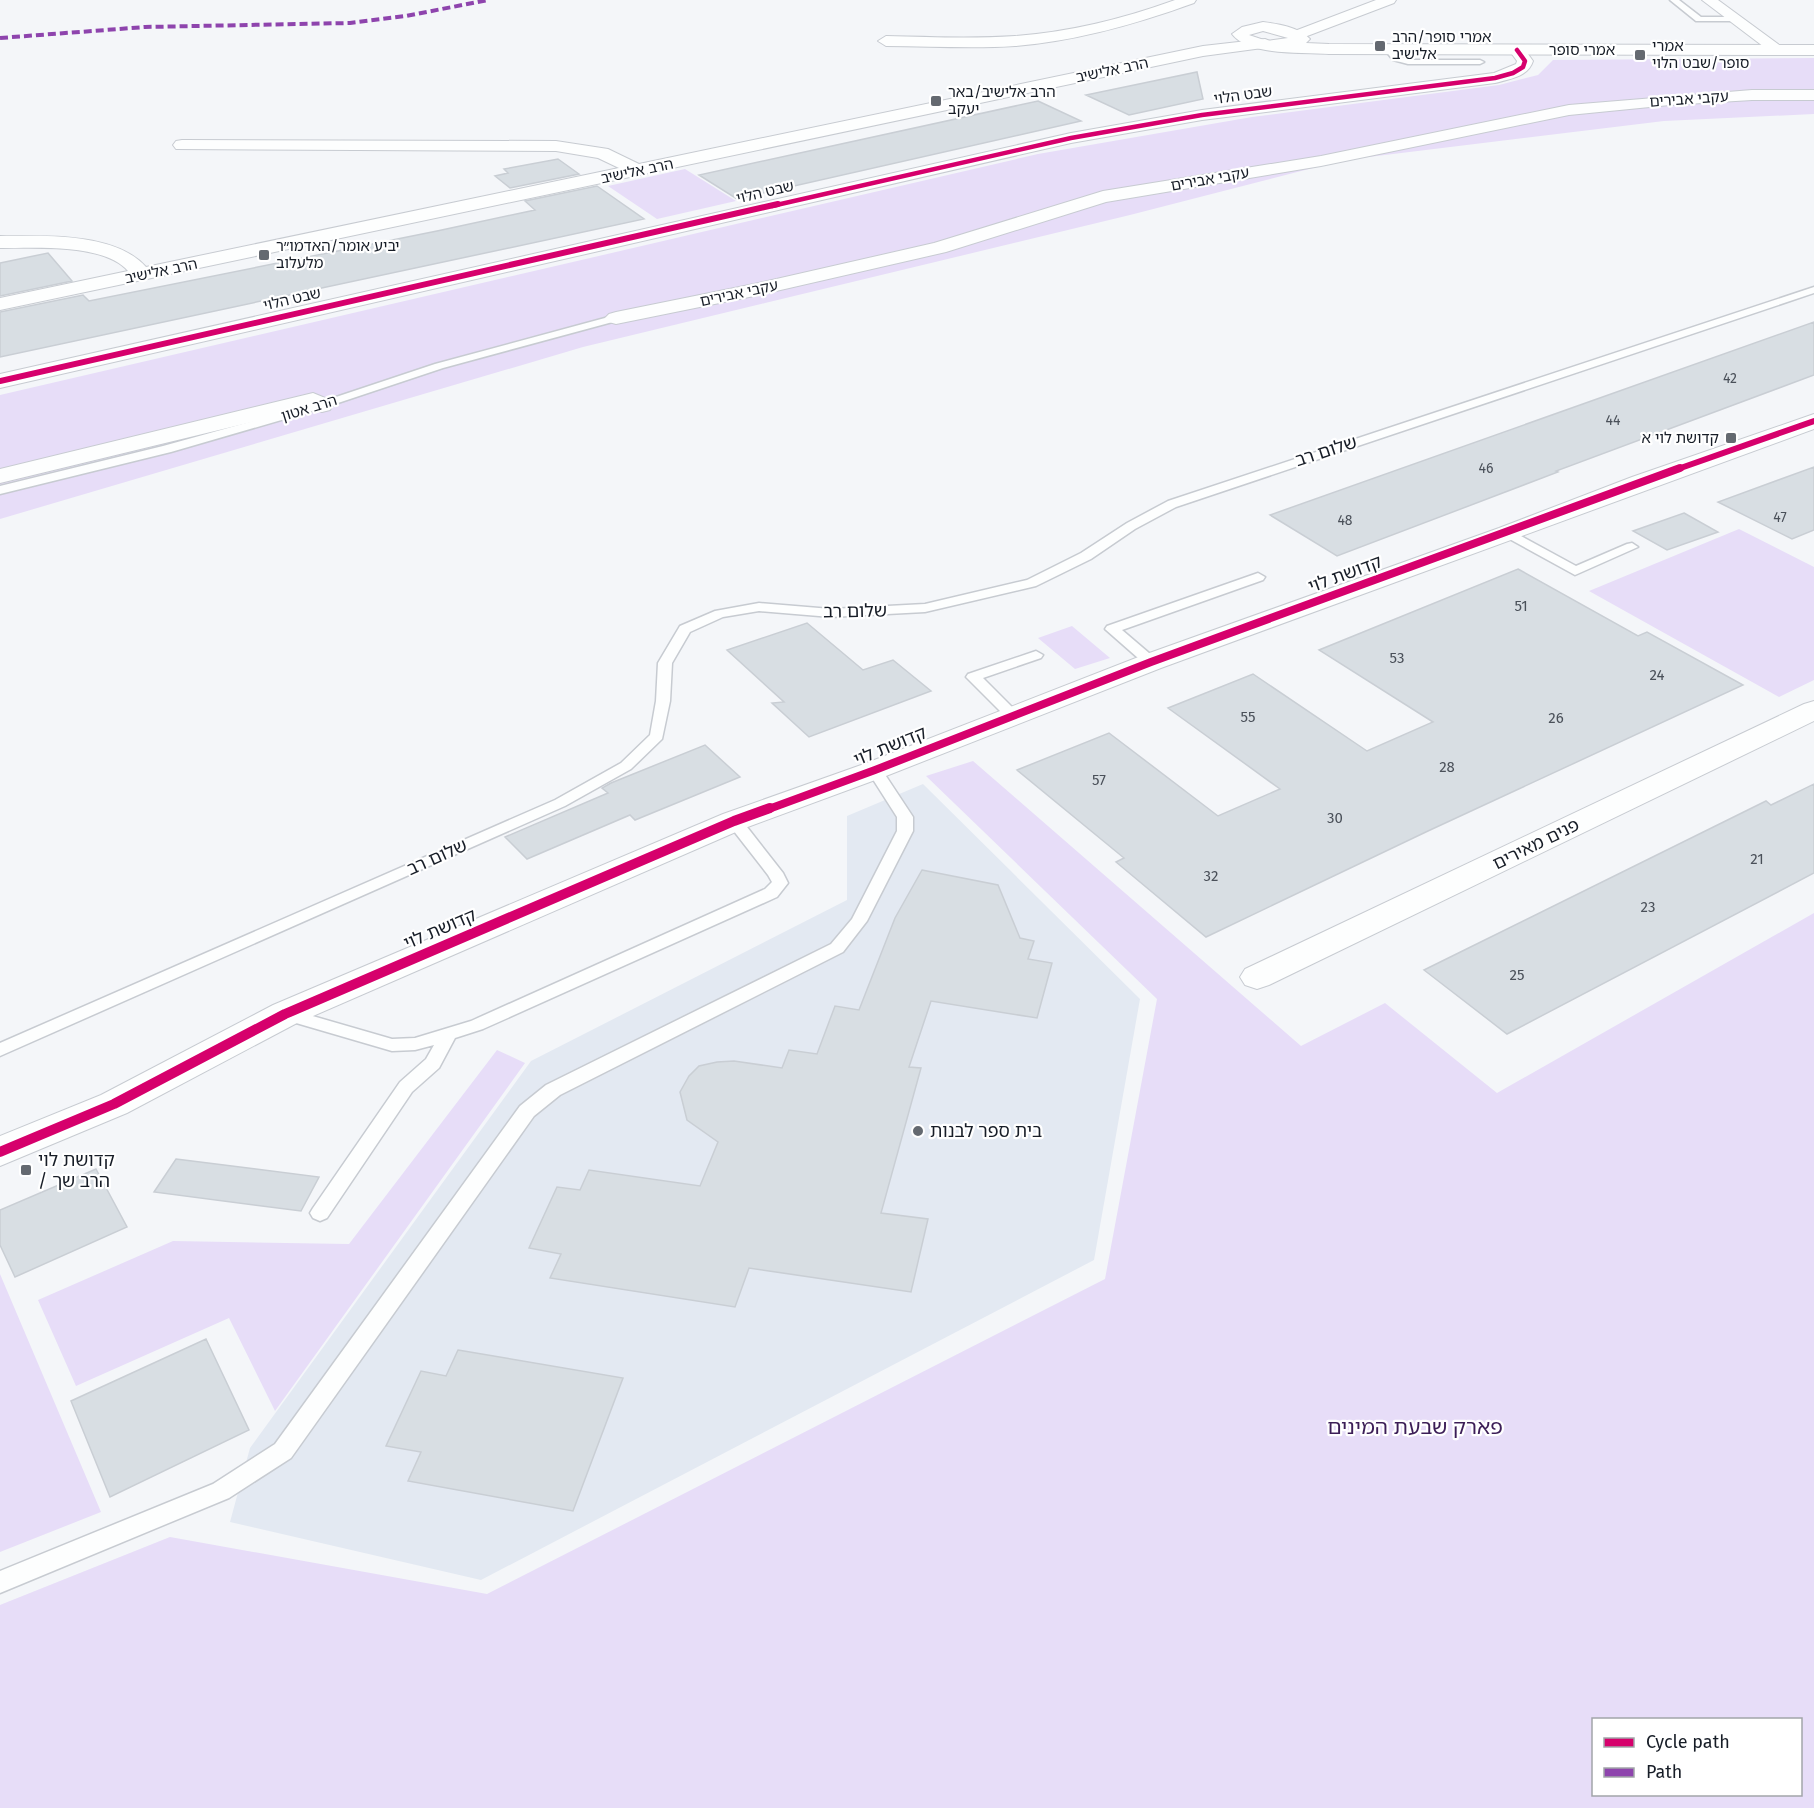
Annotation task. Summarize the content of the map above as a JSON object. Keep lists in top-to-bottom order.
{
  "streets": {
    "street": [
      "אמרי סופר",
      "הרב אלישיב",
      "שבט הלוי",
      "עקבי אבירים",
      "קדושת לוי",
      "פנים מאירים"
    ],
    "lane": ["הרב אטון", "שלום רב"]
  },
  "crossings": [
    ["אמרי סופר", "שבט הלוי"],
    ["עקבי אבירים", "הרב אטון"]
  ],
  "parks": ["פארק שבעת המינים"],
  "places": {
    "transit": [
      "אמרי סופר/הרב אלישיב",
      "אמרי סופר/שבט הלוי",
      "הרב אלישיב/באר יעקב",
      "יביע אומר/האדמו״ר מלעלוב",
      "קדושת לוי א",
      "קדושת לוי / הרב שך"
    ],
    "other": ["בית ספר לבנות"]
  },
  "house_numbers": [
    "42",
    "44",
    "46",
    "47",
    "48",
    "51",
    "53",
    "24",
    "55",
    "26",
    "28",
    "57",
    "30",
    "21",
    "32",
    "23",
    "25"
  ],
  "legend": ["Cycle path", "Path"]
}
